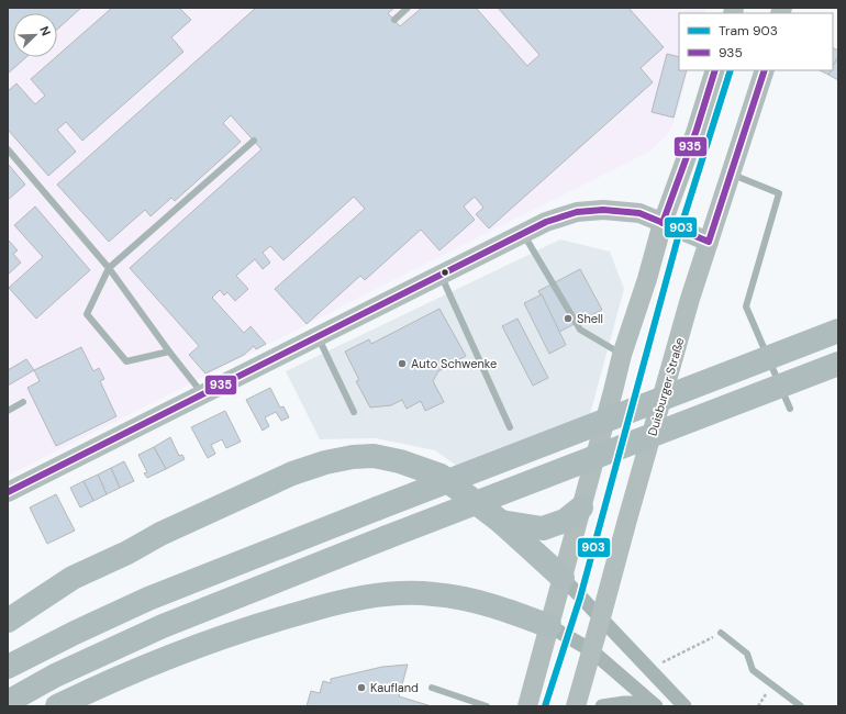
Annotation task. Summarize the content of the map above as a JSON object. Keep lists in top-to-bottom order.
{
  "streets": {
    "main road": ["Duisburger Straße"]
  },
  "places": ["Shell", "Auto Schwenke", "Kaufland"],
  "lines": ["tram line 903", "transit line 935"],
  "legend": ["Tram 903", "935"],
  "north": "top right"
}
